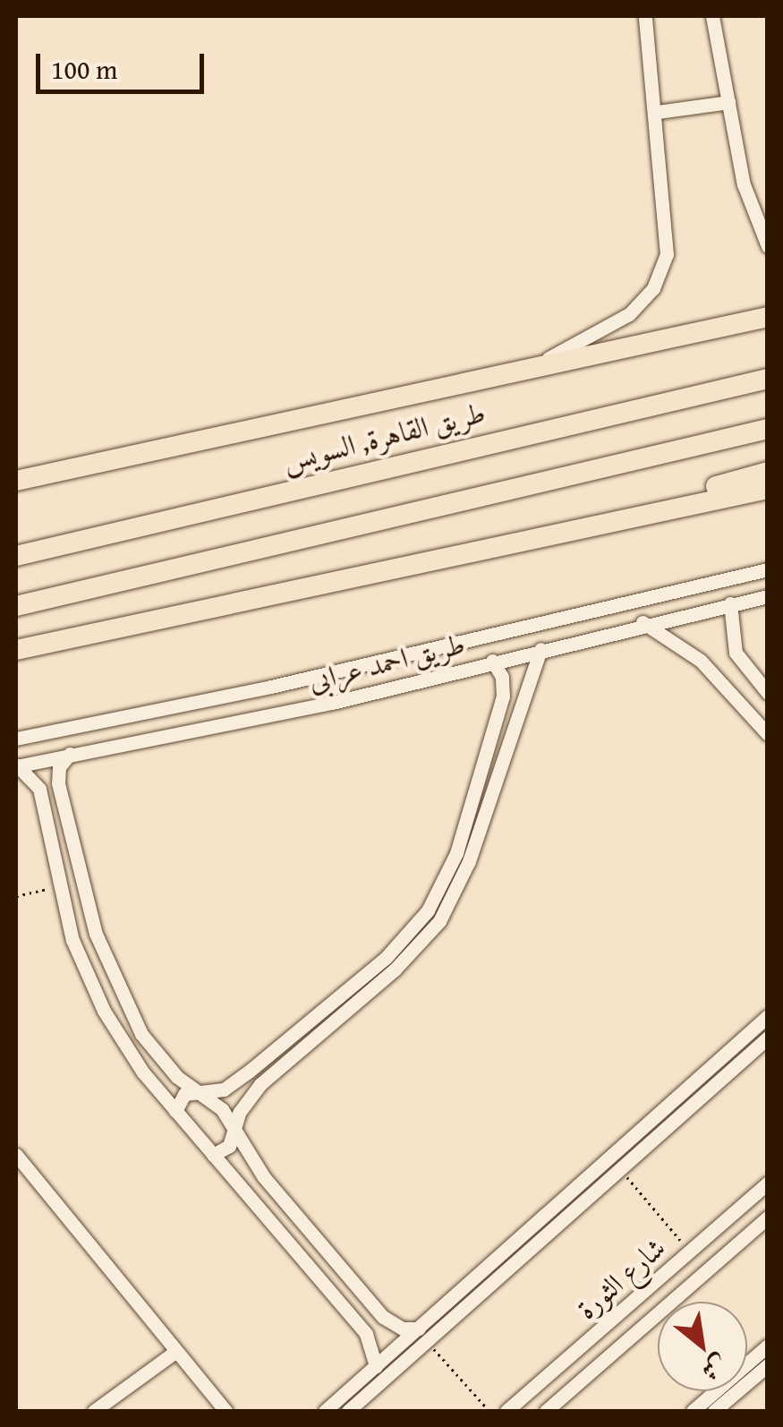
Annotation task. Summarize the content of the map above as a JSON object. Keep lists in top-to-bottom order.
{
  "streets": {
    "highway": ["طريق القاهرة, السويس"],
    "street": ["طريق احمد عرابى", "شارع الثورة"]
  },
  "scale_bar": "100 m",
  "north": "bottom right"
}
